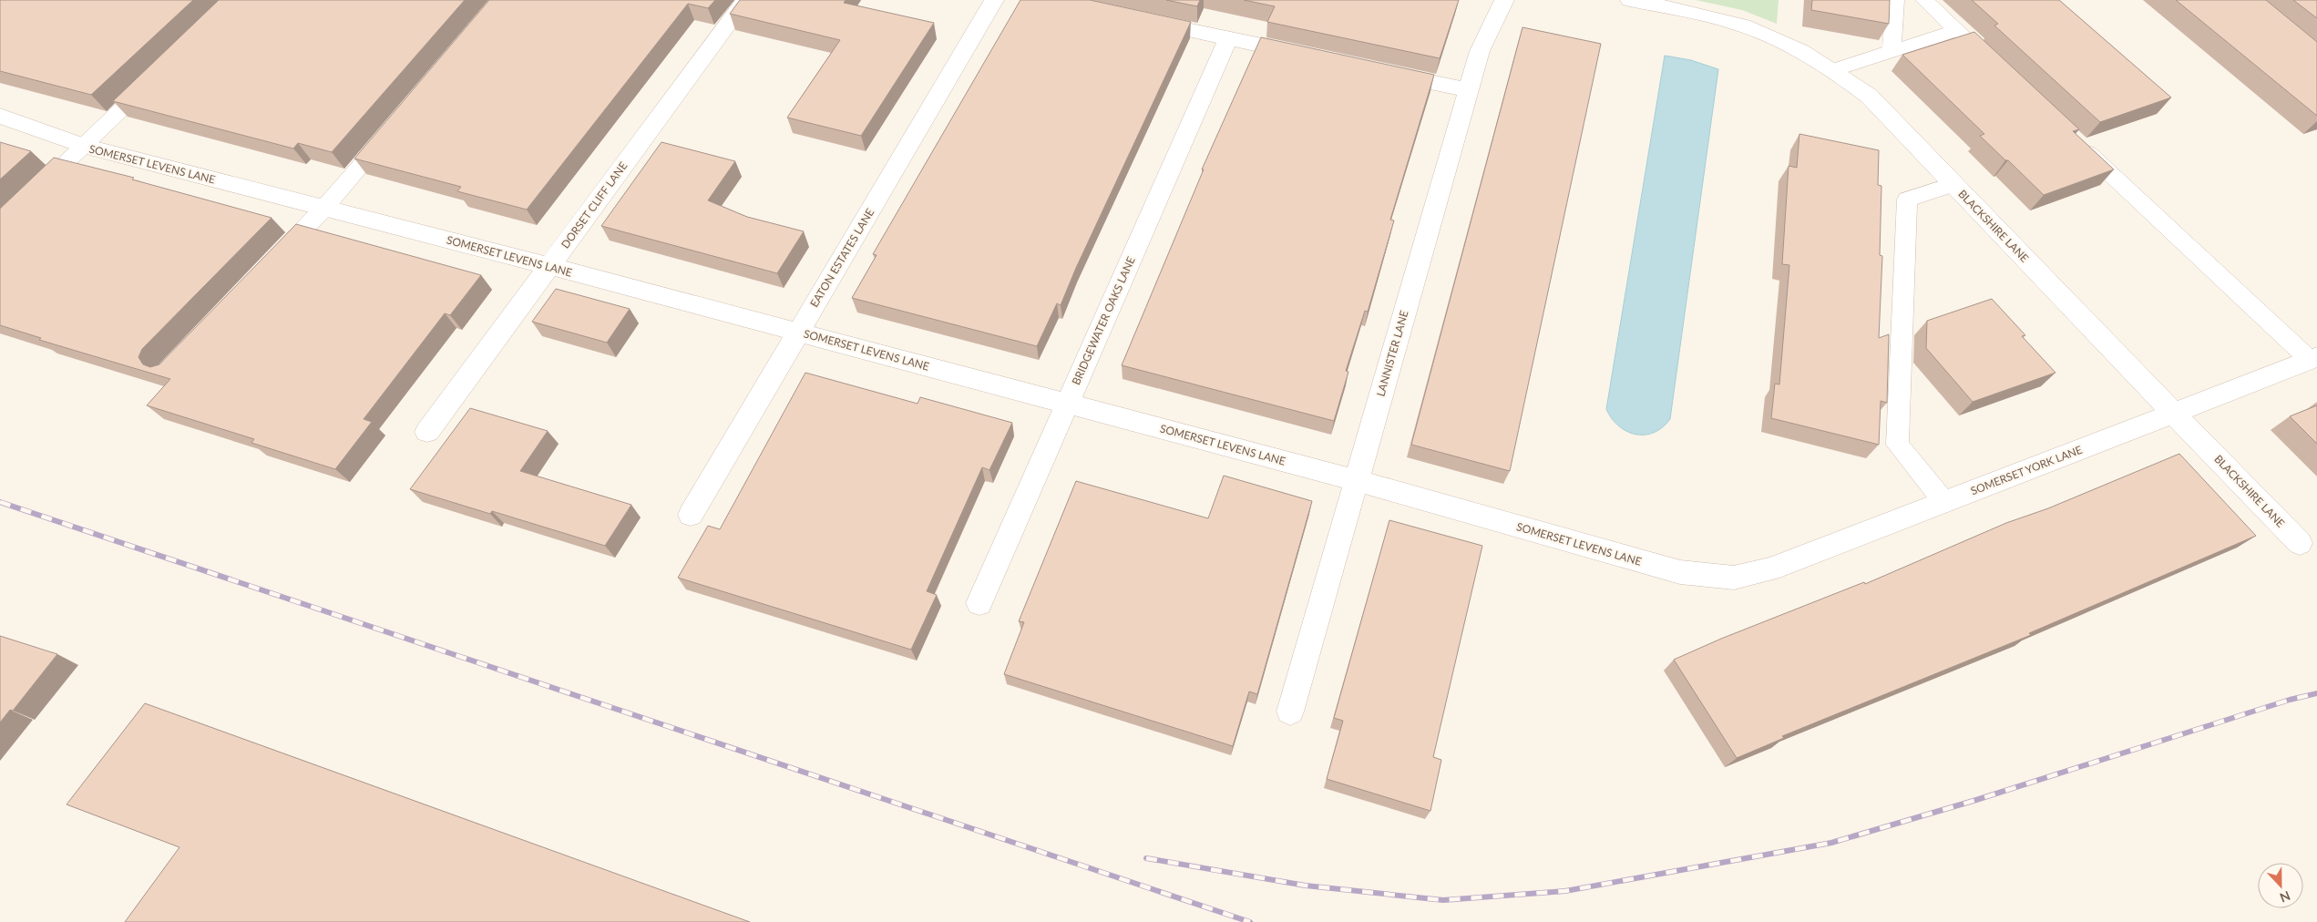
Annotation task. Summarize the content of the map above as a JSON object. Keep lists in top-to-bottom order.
{
  "streets": {
    "street": [
      "SOMERSET LEVENS LANE",
      "DORSET CLIFF LANE",
      "BLACKSHIRE LANE",
      "EATON ESTATES LANE",
      "BRIDGEWATER OAKS LANE",
      "LANNISTER LANE",
      "SOMERSET YORK LANE"
    ]
  },
  "crossings": [
    ["SOMERSET LEVENS LANE", "DORSET CLIFF LANE"],
    ["SOMERSET LEVENS LANE", "EATON ESTATES LANE"],
    ["SOMERSET LEVENS LANE", "BRIDGEWATER OAKS LANE"],
    ["SOMERSET LEVENS LANE", "LANNISTER LANE"],
    ["SOMERSET LEVENS LANE", "SOMERSET YORK LANE"],
    ["BLACKSHIRE LANE", "SOMERSET YORK LANE"]
  ],
  "north": "bottom"
}
